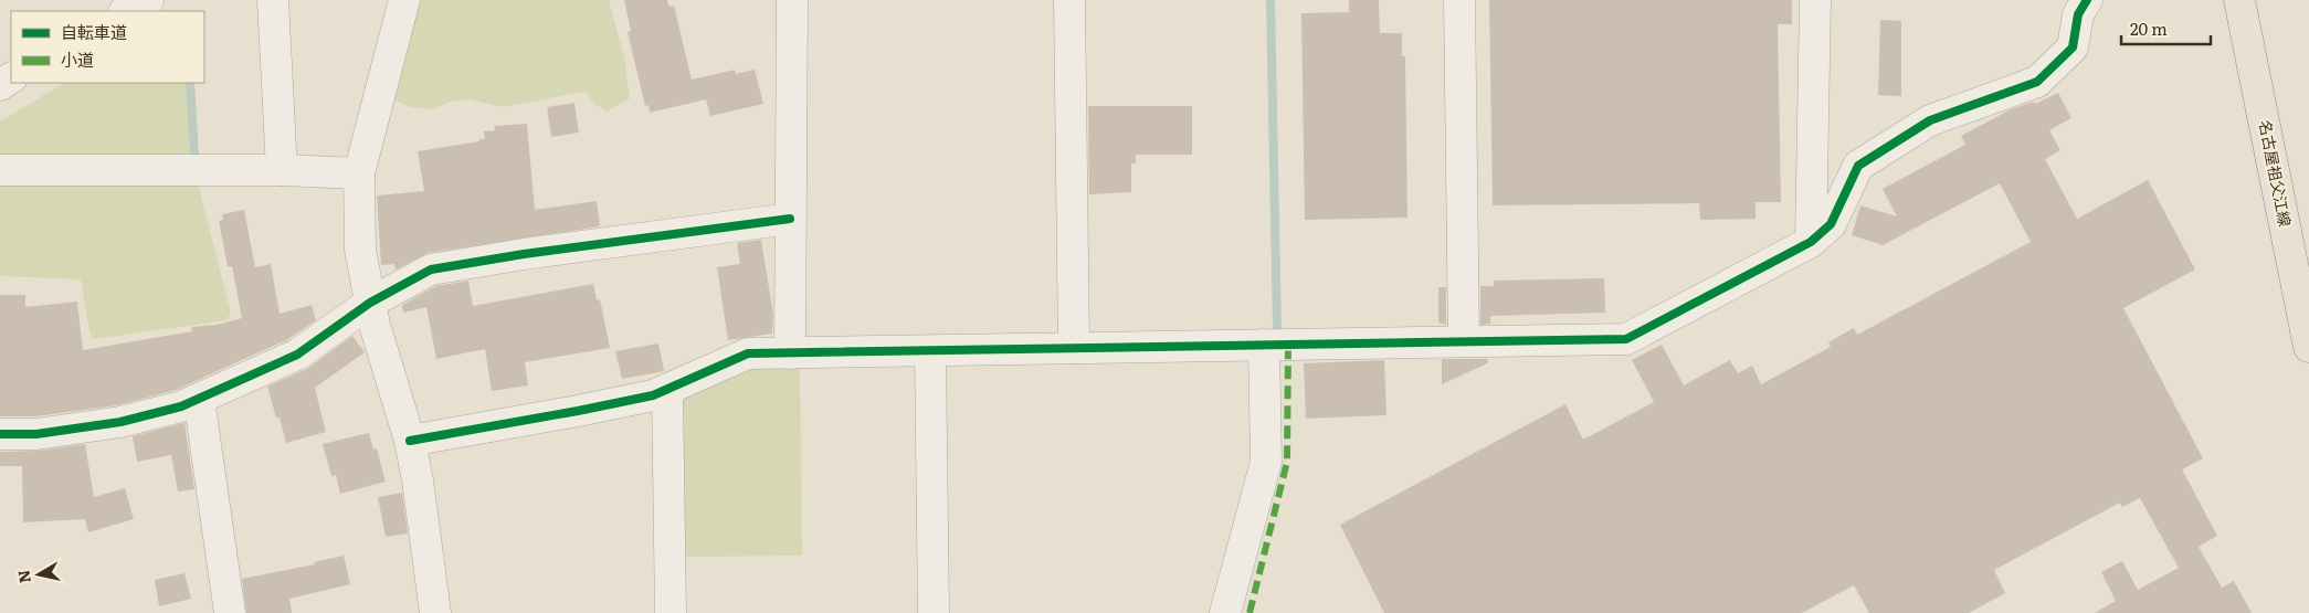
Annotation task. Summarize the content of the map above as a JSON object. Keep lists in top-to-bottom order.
{
  "streets": {
    "main road": ["名古屋祖父江線"]
  },
  "legend": ["自転車道", "小道"],
  "scale_bar": "20 m",
  "north": "left"
}
